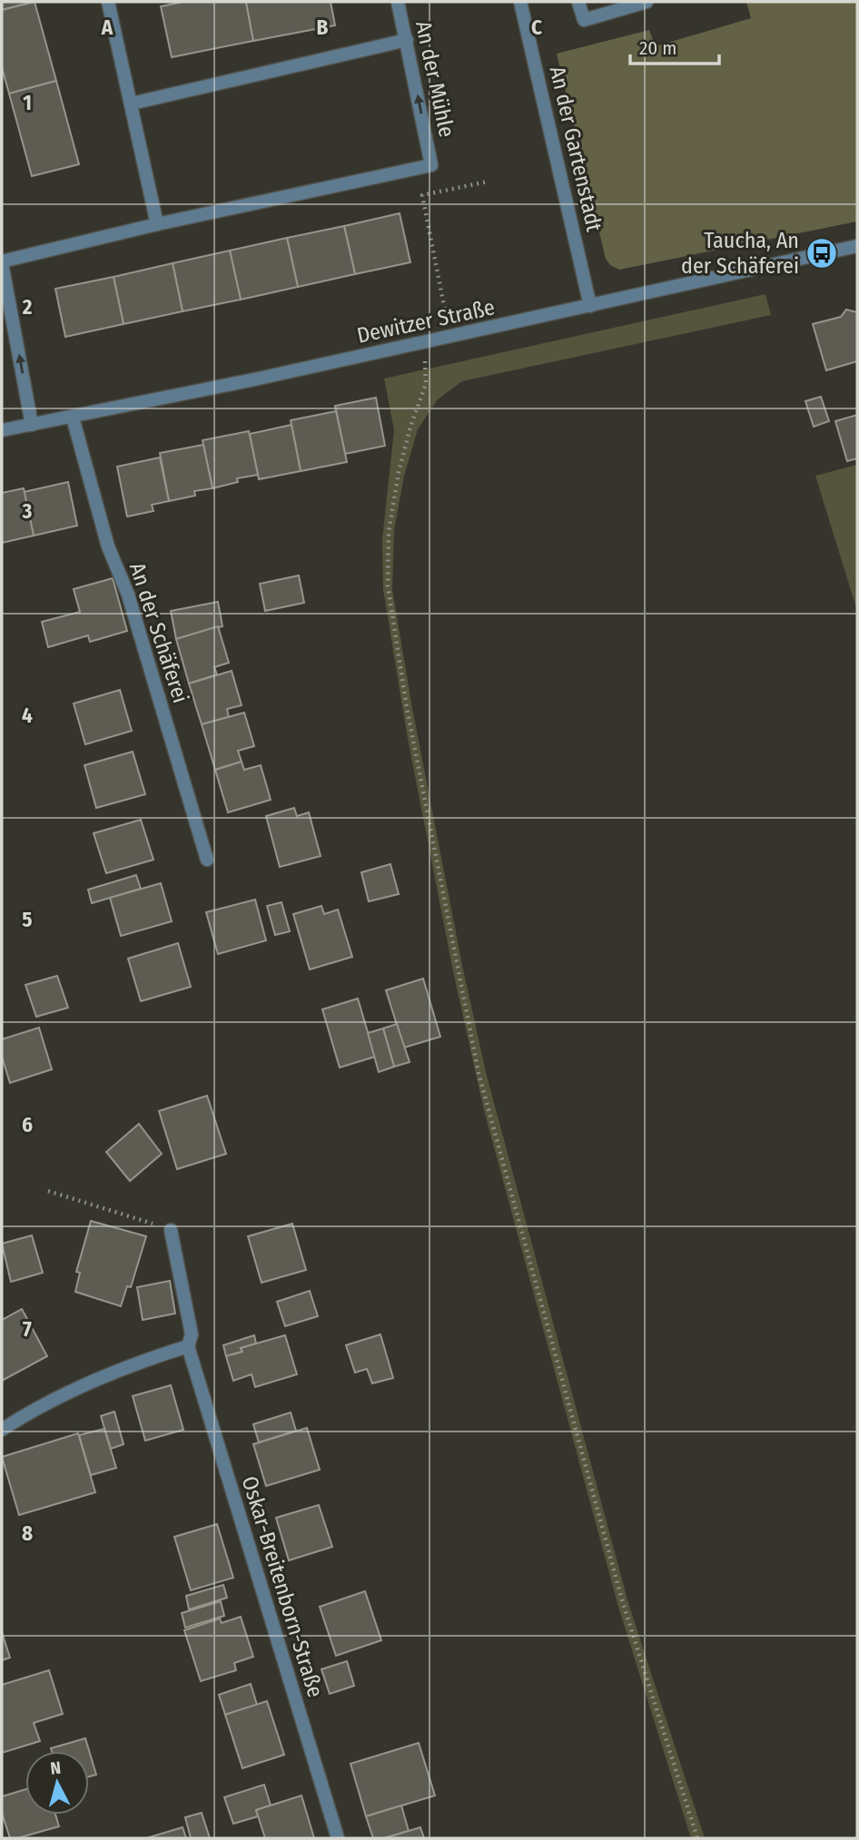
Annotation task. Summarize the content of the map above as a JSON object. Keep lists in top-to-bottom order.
{
  "streets": {
    "street": [
      "An der Mühle",
      "An der Gartenstadt",
      "Dewitzer Straße",
      "An der Schäferei",
      "Oskar-Breitenborn-Straße"
    ]
  },
  "crossings": [
    ["An der Gartenstadt", "Dewitzer Straße"],
    ["Dewitzer Straße", "An der Schäferei"]
  ],
  "places": {
    "bus stop": ["Taucha, An der Schäferei"]
  },
  "scale_bar": "20 m",
  "north": "top",
  "grid": {
    "columns": ["A", "B", "C"],
    "rows": [
      "1",
      "2",
      "3",
      "4",
      "5",
      "6",
      "7",
      "8"
    ]
  }
}
